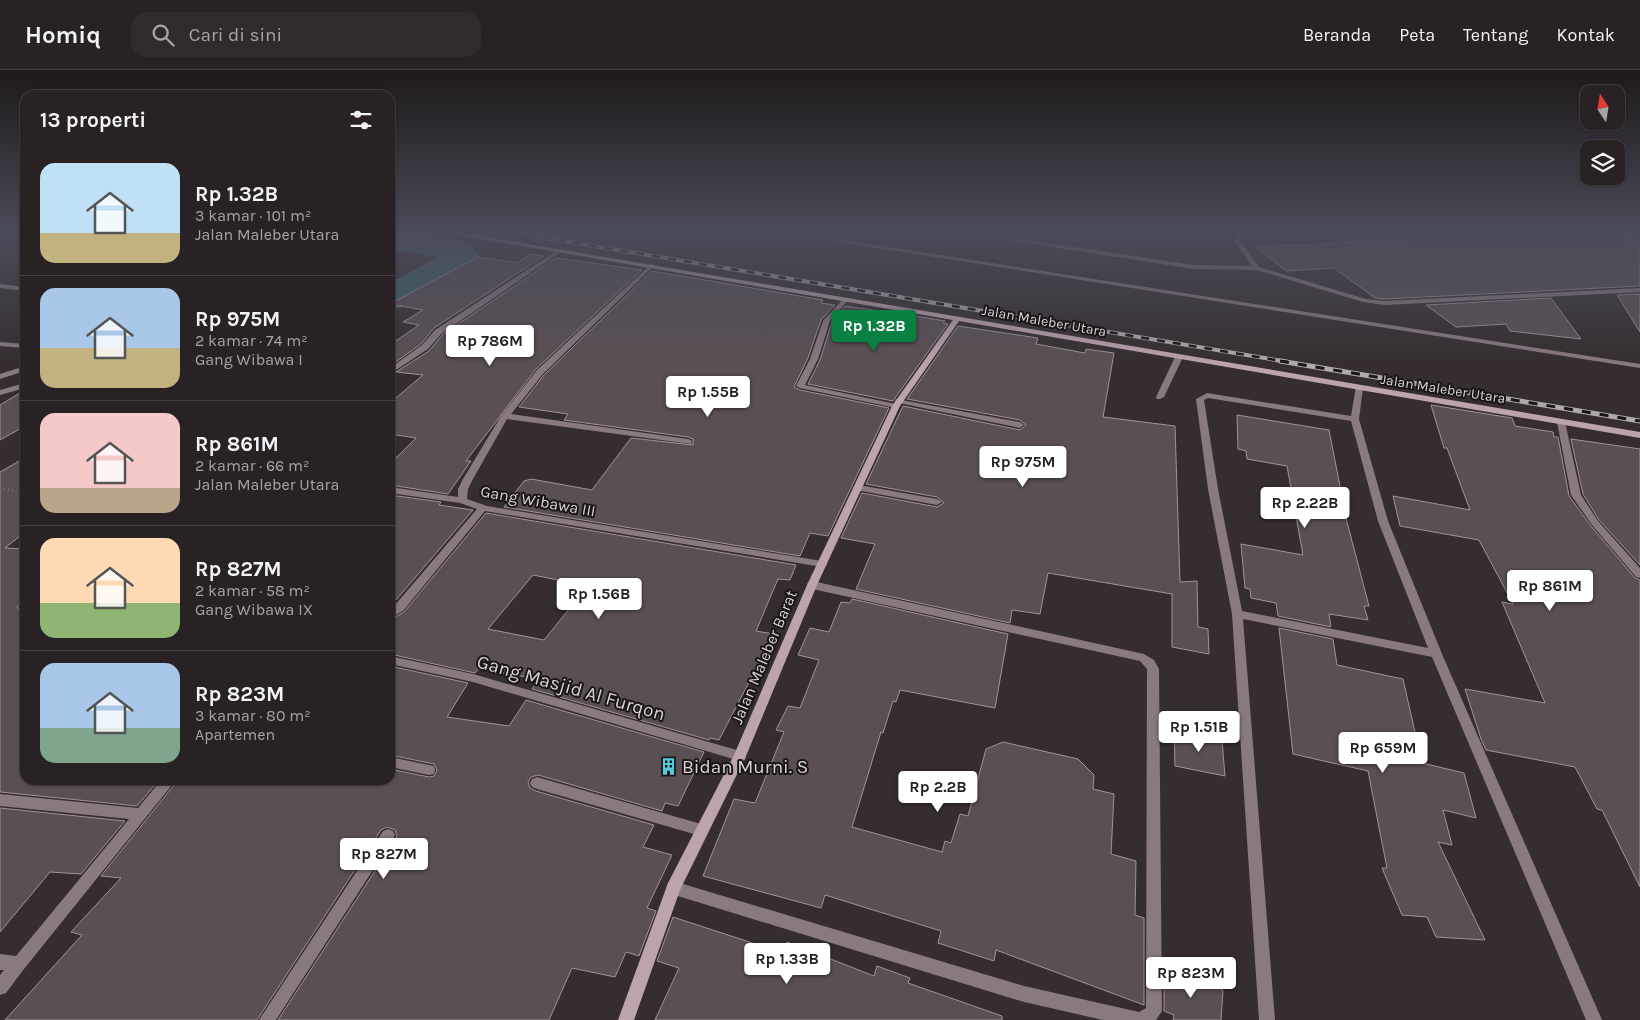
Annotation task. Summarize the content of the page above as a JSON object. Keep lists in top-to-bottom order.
{
  "streets": {
    "street": [
      "Jalan Maleber Utara",
      "Gang Wibawa III",
      "Jalan Maleber Barat",
      "Gang Masjid Al Furqon"
    ]
  },
  "crossings": [
    ["Jalan Maleber Utara", "Jalan Maleber Barat"],
    ["Gang Wibawa III", "Jalan Maleber Barat"],
    ["Jalan Maleber Barat", "Gang Masjid Al Furqon"]
  ],
  "places": {
    "building": ["Bidan Murni. S"]
  },
  "north": "top",
  "page": {
    "header": "Homiq",
    "search": "Cari di sini",
    "nav": [
      "Beranda",
      "Peta",
      "Tentang",
      "Kontak"
    ],
    "heading": "13 properti",
    "list": [
      {
        "name": "Rp 1.32B",
        "note": "3 kamar · 101 m² · Jalan Maleber Utara"
      },
      {
        "name": "Rp 975M",
        "note": "2 kamar · 74 m² · Gang Wibawa I"
      },
      {
        "name": "Rp 861M",
        "note": "2 kamar · 66 m² · Jalan Maleber Utara"
      },
      {
        "name": "Rp 827M",
        "note": "2 kamar · 58 m² · Gang Wibawa IX"
      },
      {
        "name": "Rp 823M",
        "note": "3 kamar · 80 m² · Apartemen"
      }
    ],
    "price": [
      "Rp 1.32B",
      "Rp 786M",
      "Rp 1.55B",
      "Rp 975M",
      "Rp 2.22B",
      "Rp 861M",
      "Rp 1.56B",
      "Rp 1.51B",
      "Rp 659M",
      "Rp 2.2B",
      "Rp 827M",
      "Rp 1.33B",
      "Rp 823M"
    ]
  }
}
